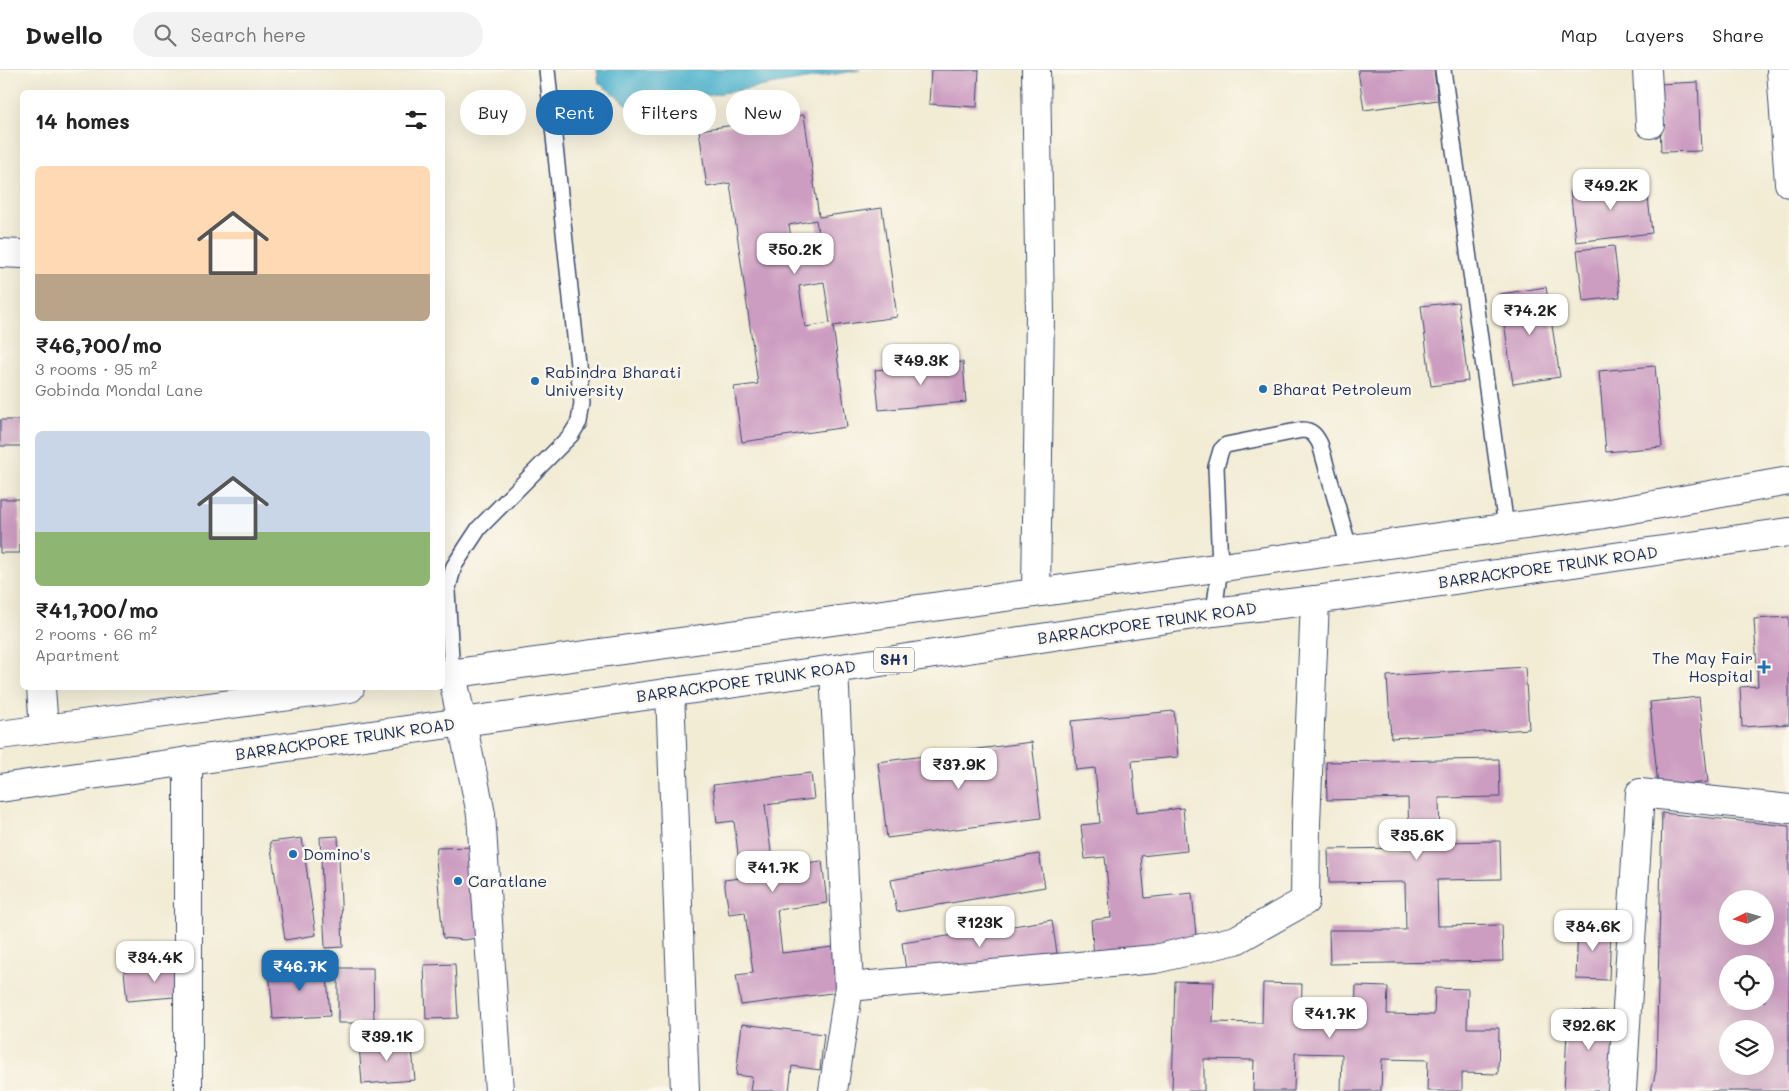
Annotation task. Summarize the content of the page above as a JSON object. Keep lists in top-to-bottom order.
{
  "streets": {
    "street": ["BARRACKPORE TRUNK ROAD", "SH1"]
  },
  "places": {
    "other": [
      "Rabindra Bharati University",
      "Bharat Petroleum",
      "Domino's",
      "Caratlane"
    ],
    "health": ["The May Fair Hospital"]
  },
  "north": "left",
  "page": {
    "header": "Dwello",
    "search": "Search here",
    "nav": ["Map", "Layers", "Share"],
    "chip": [
      "Buy",
      "Rent",
      "Filters",
      "New"
    ],
    "heading": "14 homes",
    "list": [
      {
        "name": "₹46,700/mo",
        "note": "3 rooms · 95 m² · Gobinda Mondal Lane"
      },
      {
        "name": "₹41,700/mo",
        "note": "2 rooms · 66 m² · Apartment"
      }
    ],
    "price": [
      "₹49.2K",
      "₹50.2K",
      "₹74.2K",
      "₹49.3K",
      "₹37.9K",
      "₹35.6K",
      "₹41.7K",
      "₹123K",
      "₹84.6K",
      "₹34.4K",
      "₹46.7K",
      "₹41.7K",
      "₹92.6K",
      "₹39.1K"
    ]
  }
}
